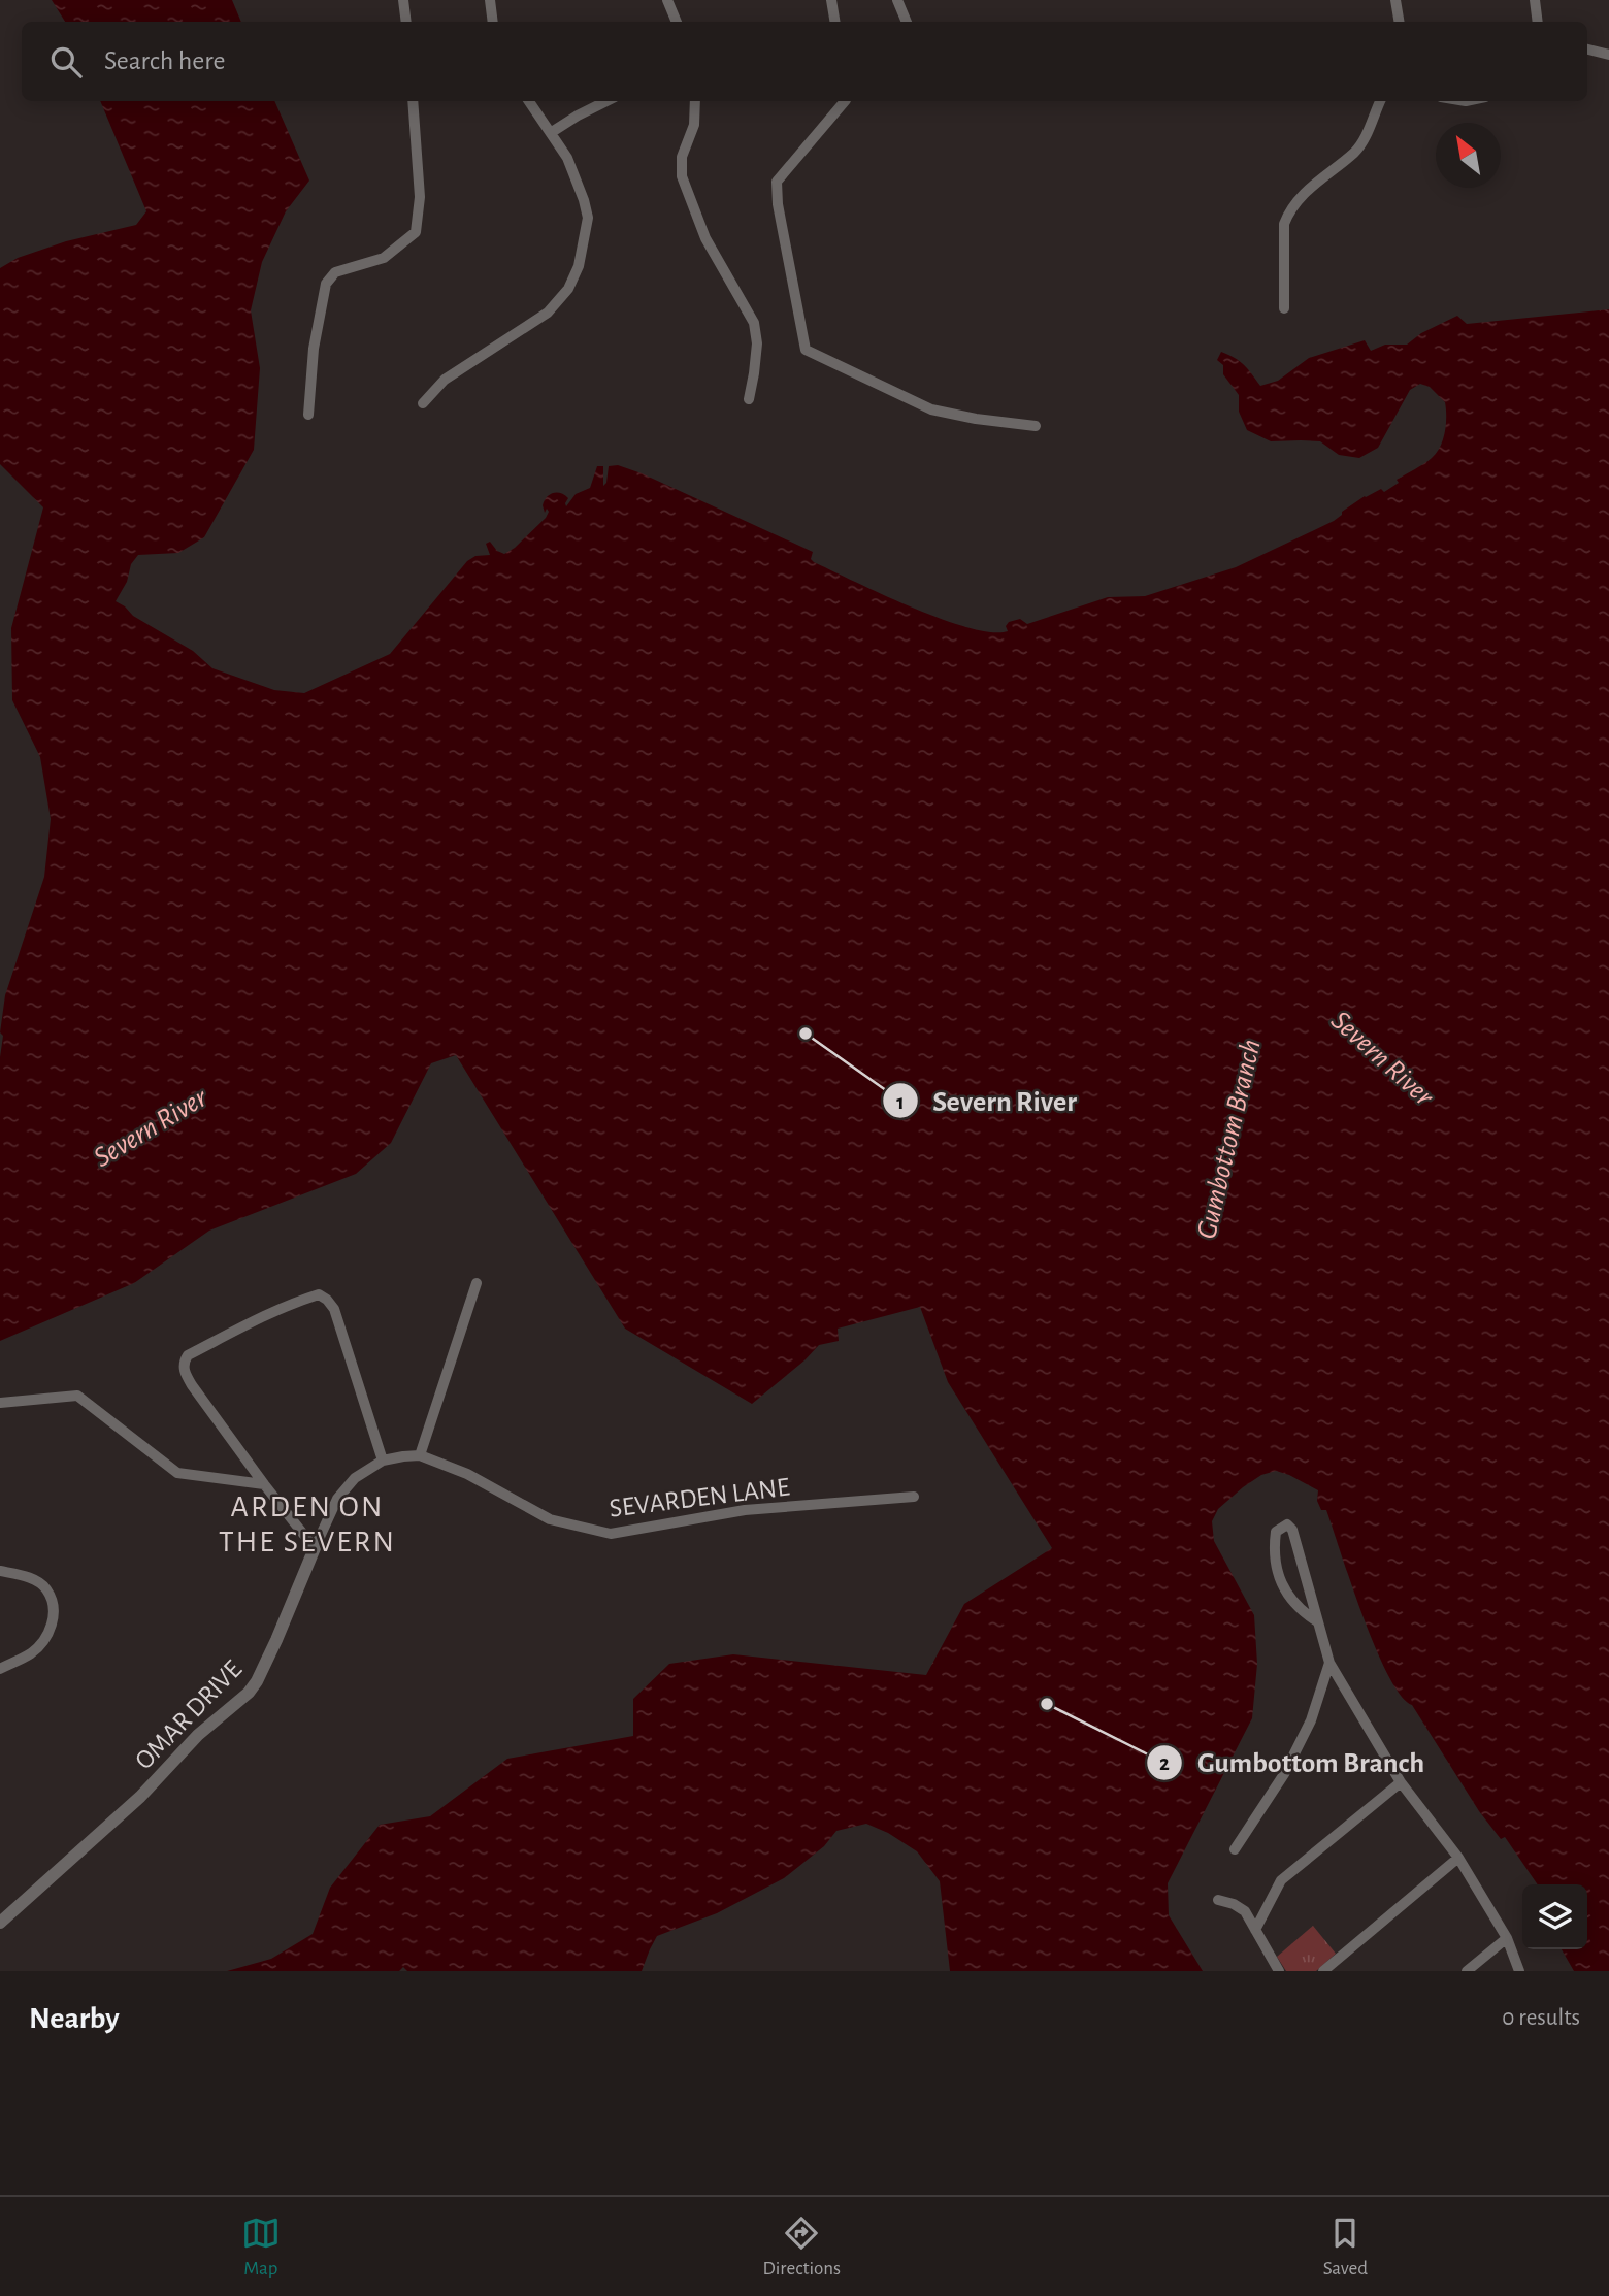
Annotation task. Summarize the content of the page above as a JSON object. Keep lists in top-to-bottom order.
{
  "streets": {
    "street": ["SEVARDEN LANE", "OMAR DRIVE"]
  },
  "crossings": [
    ["SEVARDEN LANE", "OMAR DRIVE"]
  ],
  "districts": ["ARDEN ON THE SEVERN"],
  "water": ["Severn River", "Gumbottom Branch"],
  "places": ["Severn River", "Gumbottom Branch"],
  "north": "top left",
  "page": {
    "search": "Search here",
    "heading": ["Nearby", "0 results"],
    "nav": ["Map", "Directions", "Saved"]
  }
}
